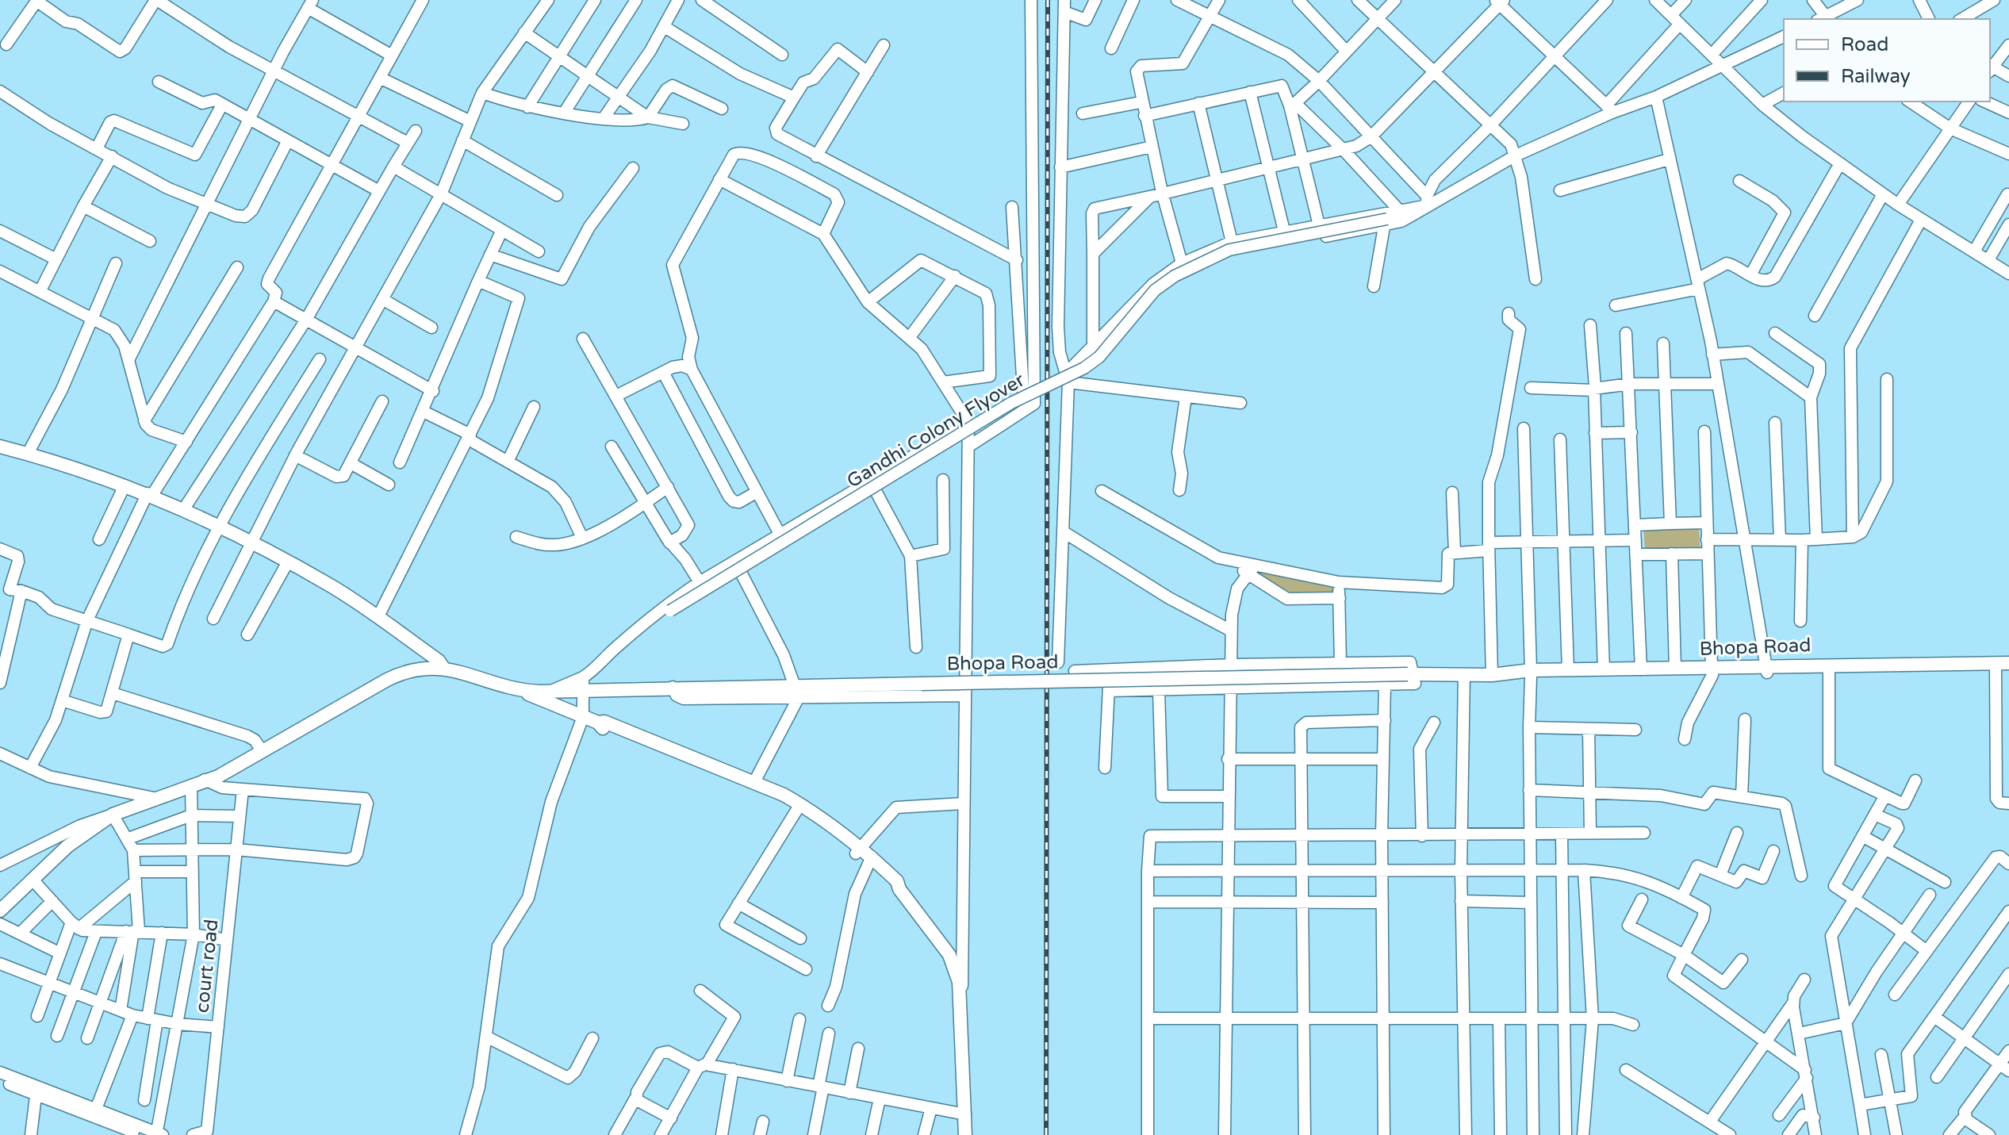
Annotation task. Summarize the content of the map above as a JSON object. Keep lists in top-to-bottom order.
{
  "streets": {
    "main road": ["Bhopa Road"],
    "street": ["Gandhi Colony Flyover", "court road"]
  },
  "legend": ["Road", "Railway"]
}
